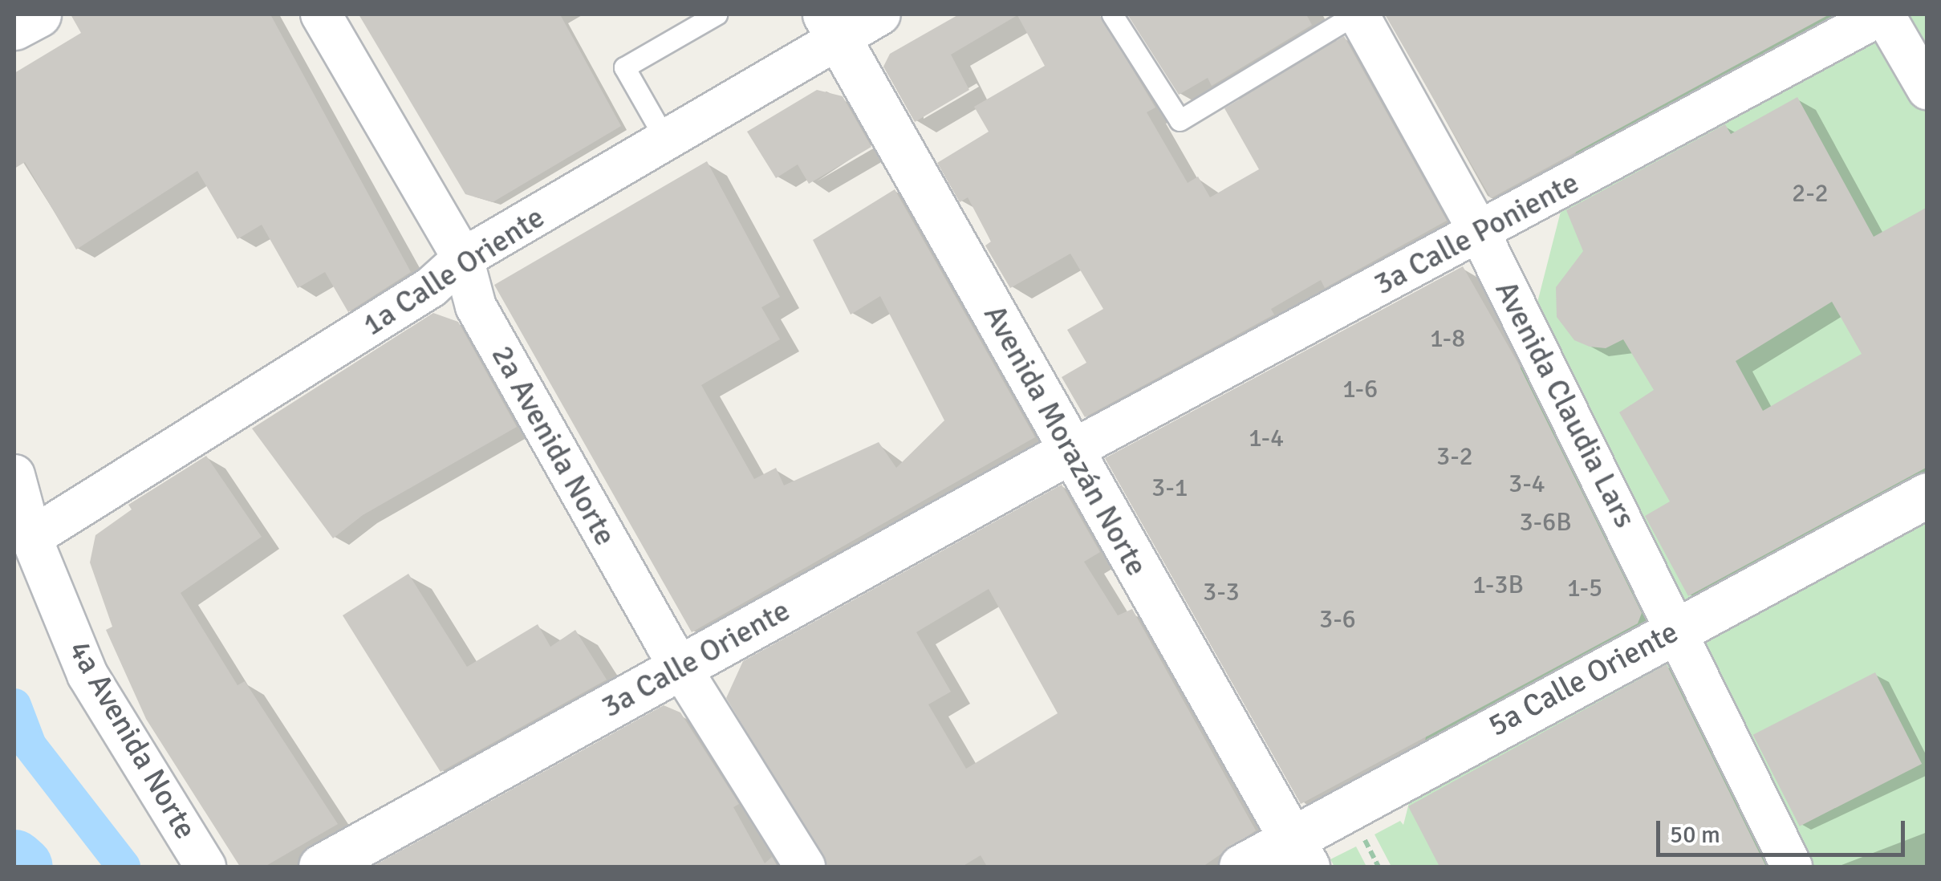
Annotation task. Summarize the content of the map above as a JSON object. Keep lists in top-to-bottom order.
{
  "streets": {
    "main road": ["Avenida Morazán Norte", "3a Calle Oriente", "5a Calle Oriente"],
    "street": [
      "3a Calle Poniente",
      "1a Calle Oriente",
      "Avenida Claudia Lars",
      "2a Avenida Norte",
      "4a Avenida Norte"
    ]
  },
  "crossings": [
    ["3a Calle Poniente", "Avenida Claudia Lars"],
    ["3a Calle Poniente", "Avenida Morazán Norte"],
    ["3a Calle Poniente", "3a Calle Oriente"],
    ["1a Calle Oriente", "Avenida Morazán Norte"],
    ["1a Calle Oriente", "2a Avenida Norte"],
    ["1a Calle Oriente", "4a Avenida Norte"],
    ["Avenida Claudia Lars", "5a Calle Oriente"],
    ["Avenida Morazán Norte", "3a Calle Oriente"],
    ["Avenida Morazán Norte", "5a Calle Oriente"],
    ["2a Avenida Norte", "3a Calle Oriente"]
  ],
  "house_numbers": [
    "2-2",
    "1-8",
    "1-6",
    "1-4",
    "3-2",
    "3-4",
    "3-1",
    "3-6B",
    "1-3B",
    "1-5",
    "3-3",
    "3-6"
  ],
  "scale_bar": "50 m"
}
